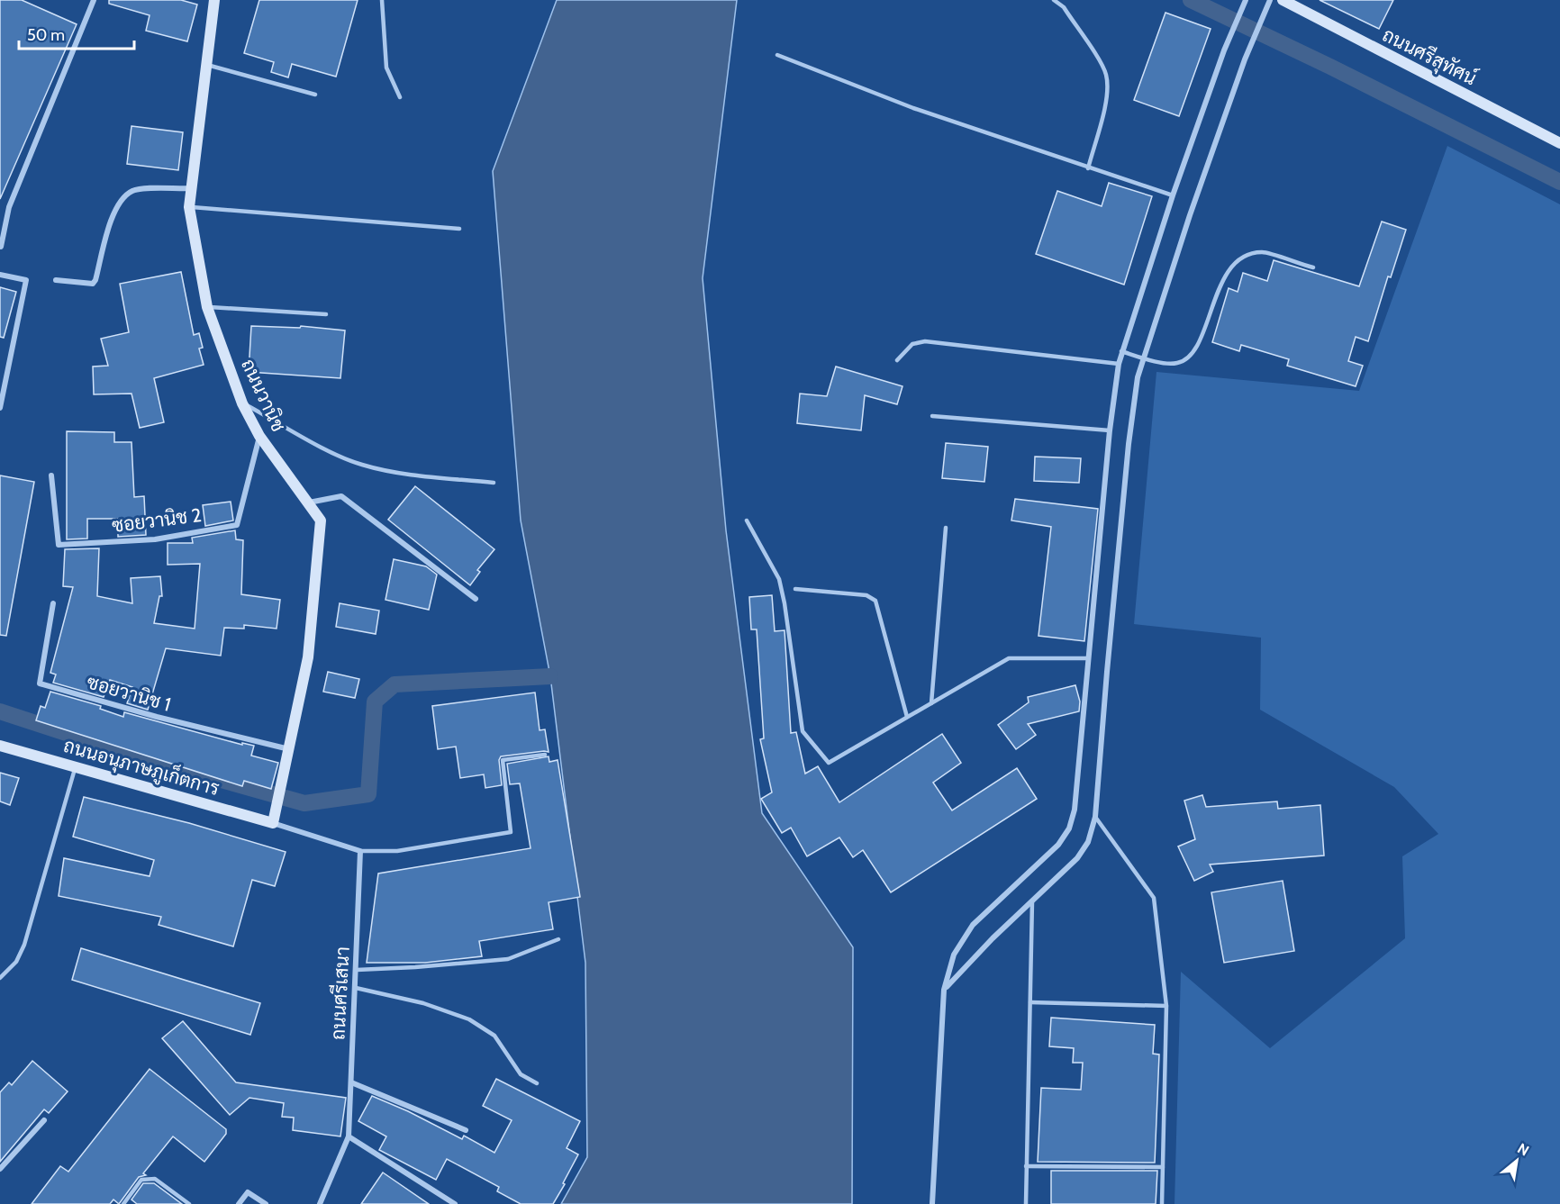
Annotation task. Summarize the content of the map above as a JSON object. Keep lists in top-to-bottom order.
{
  "streets": {
    "street": [
      "ถนนศรีสุทัศน์",
      "ถนนวานิช",
      "ซอยวานิช 2",
      "ซอยวานิช 1",
      "ถนนอนุภาษภูเก็ตการ",
      "ถนนศรีเสนา"
    ]
  },
  "crossings": [
    ["ถนนวานิช", "ซอยวานิช 2"],
    ["ถนนวานิช", "ซอยวานิช 1"],
    ["ถนนวานิช", "ถนนอนุภาษภูเก็ตการ"]
  ],
  "scale_bar": "50 m",
  "north": "top right"
}
